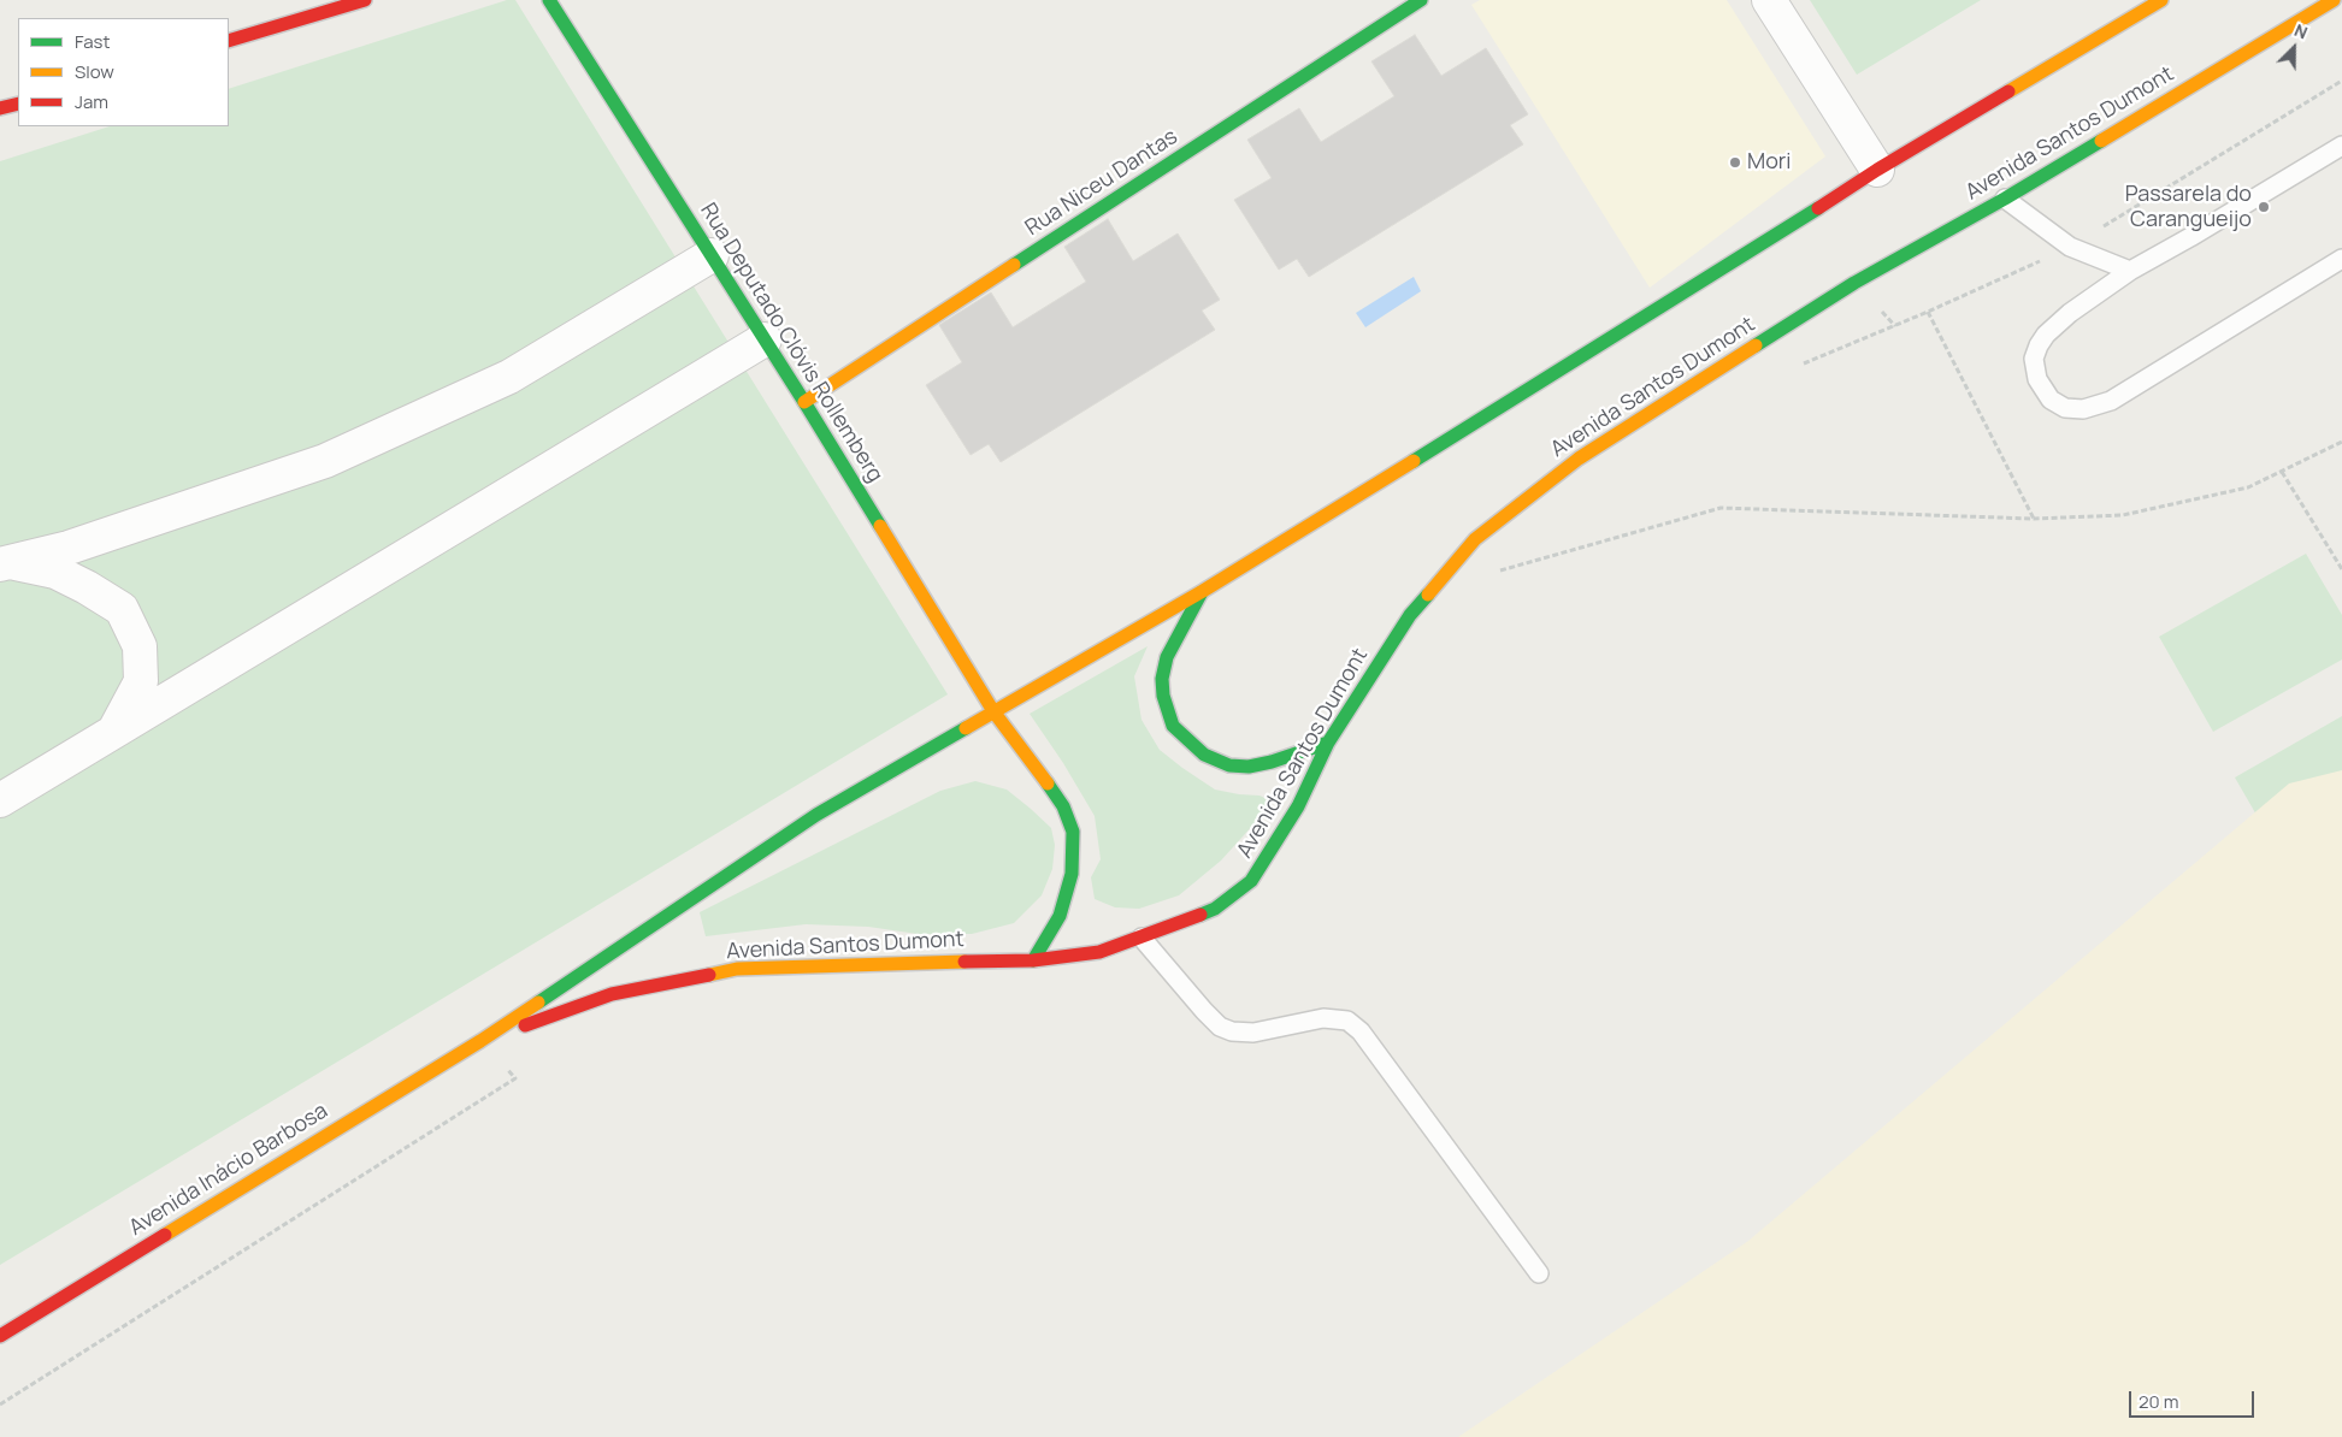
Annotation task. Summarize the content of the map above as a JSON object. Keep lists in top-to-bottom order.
{
  "streets": {
    "main road": [
      "Avenida Santos Dumont",
      "Rua Niceu Dantas",
      "Rua Deputado Clóvis Rollemberg",
      "Avenida Inácio Barbosa"
    ]
  },
  "crossings": [
    ["Avenida Santos Dumont", "Rua Deputado Clóvis Rollemberg"],
    ["Avenida Santos Dumont", "Avenida Inácio Barbosa"],
    ["Rua Niceu Dantas", "Rua Deputado Clóvis Rollemberg"]
  ],
  "places": ["Mori", "Passarela do Carangueijo"],
  "legend": ["Fast", "Slow", "Jam"],
  "scale_bar": "20 m",
  "north": "top right"
}
